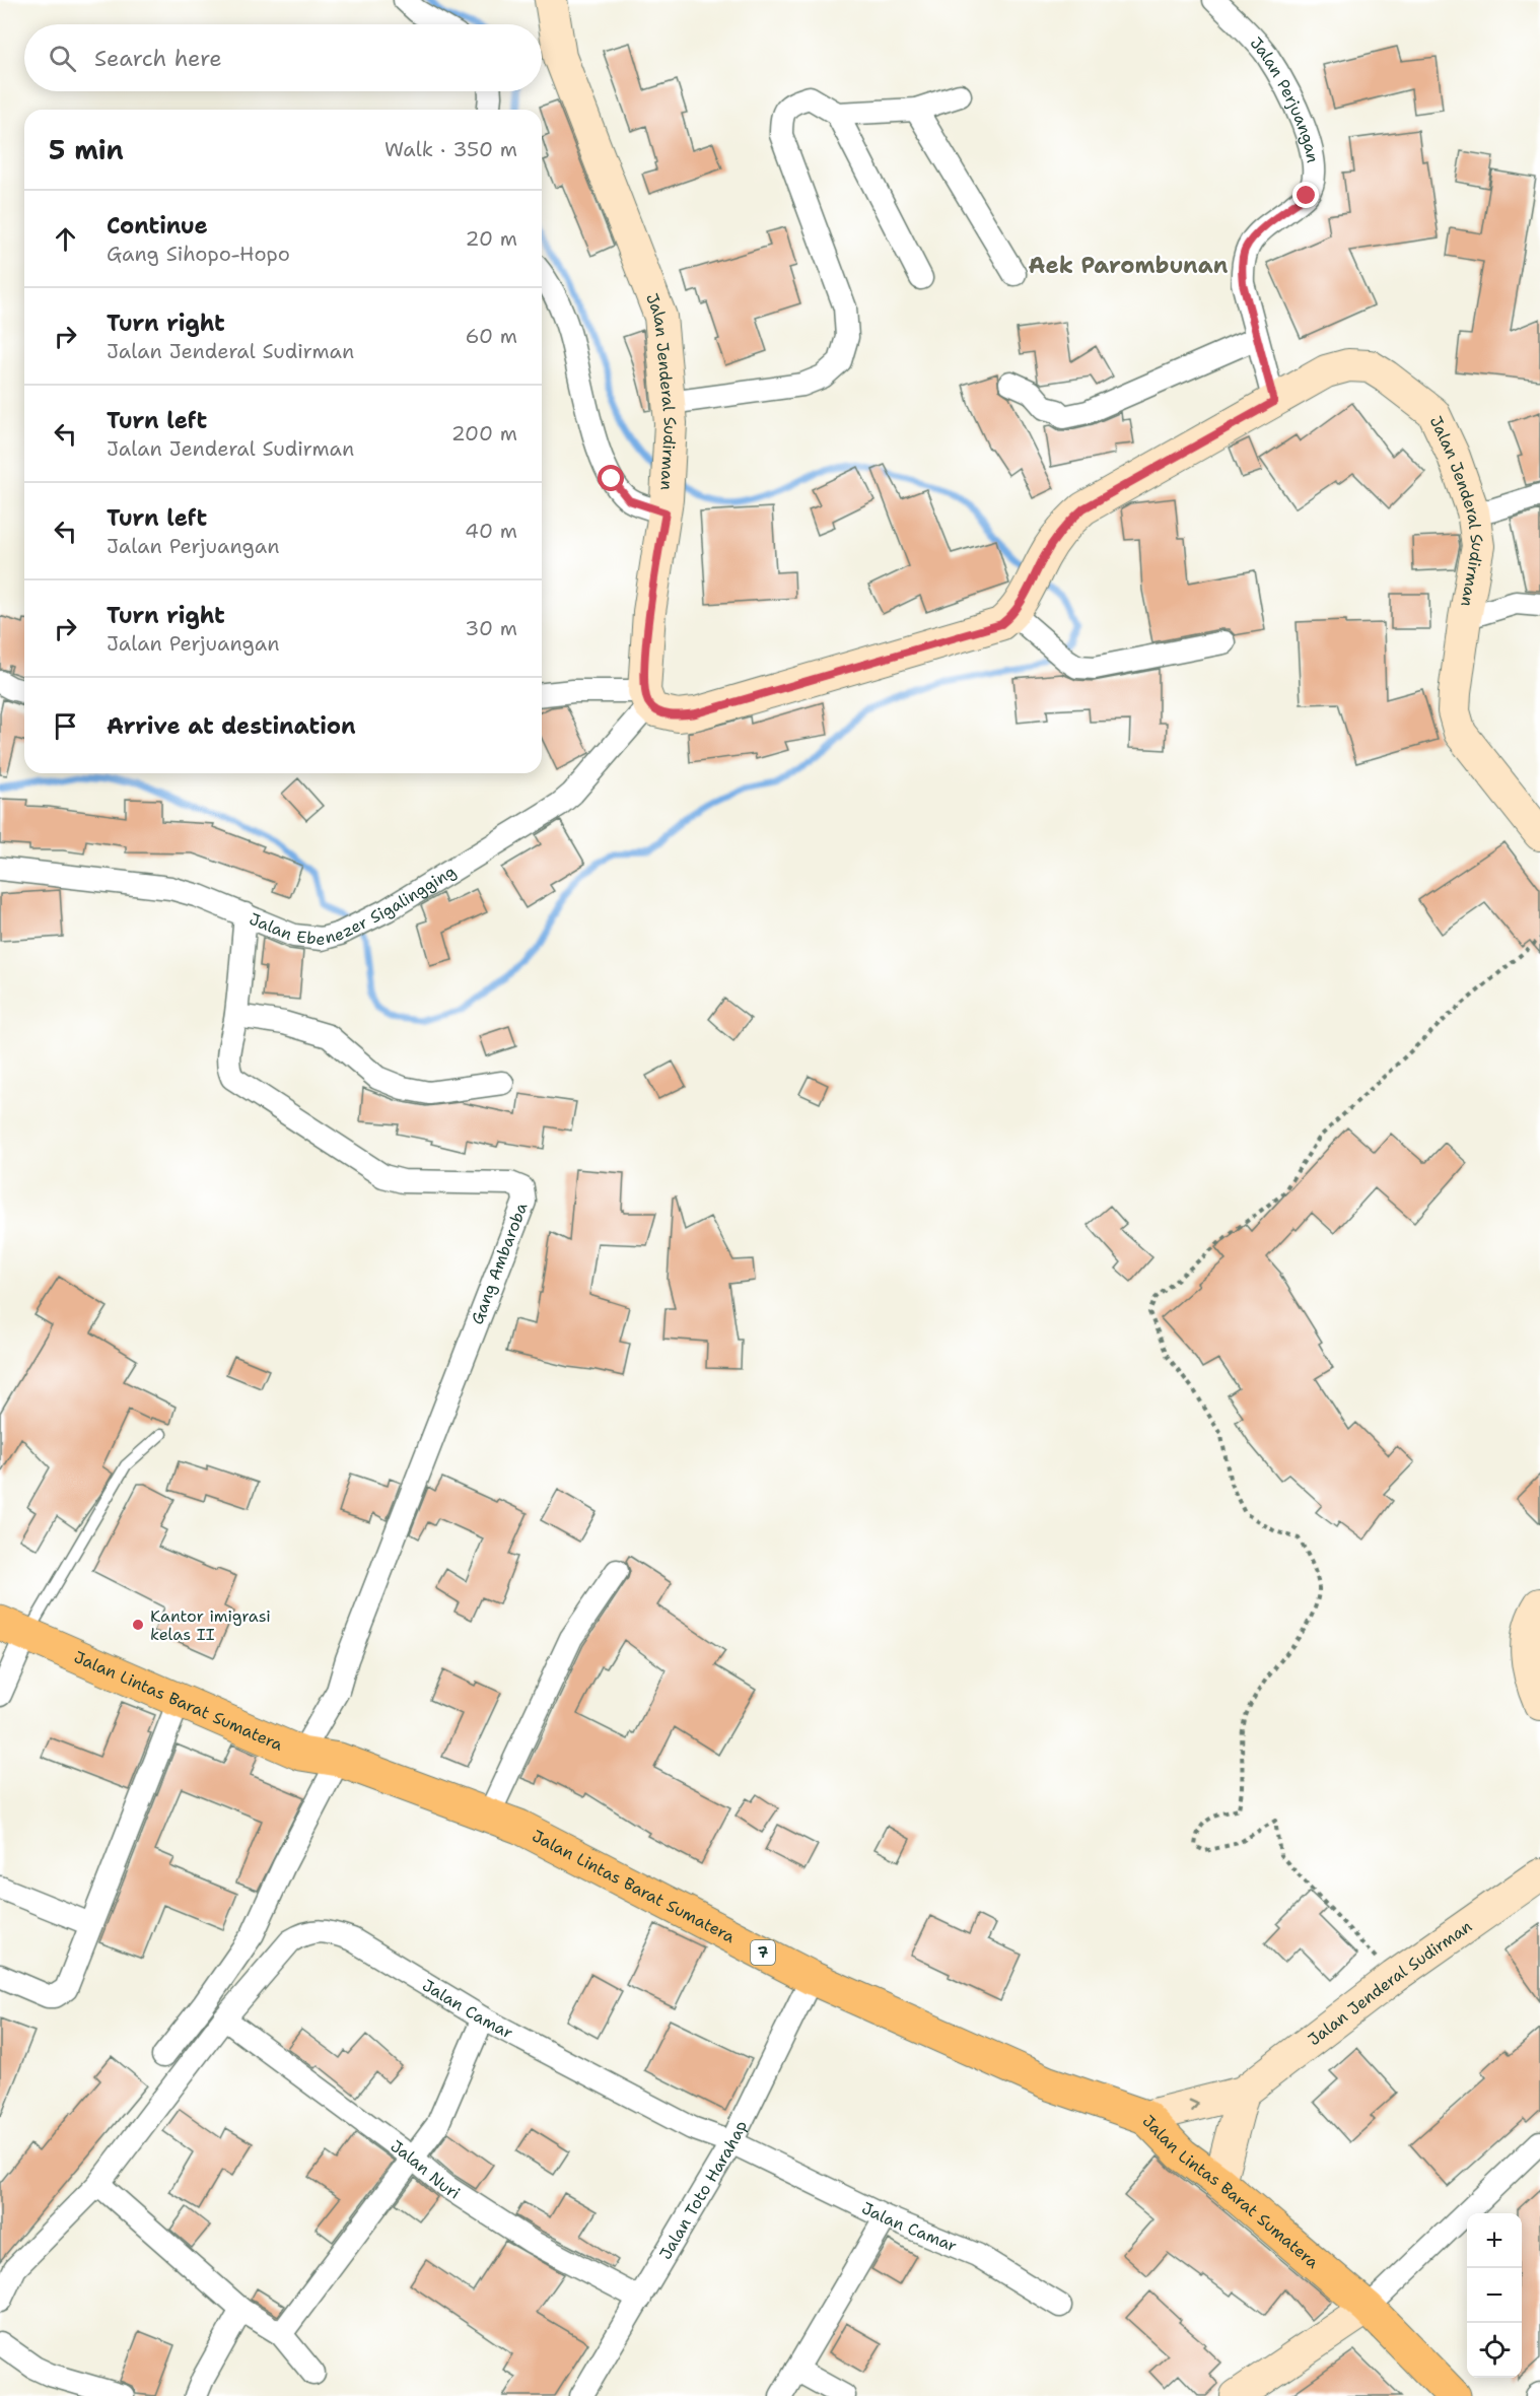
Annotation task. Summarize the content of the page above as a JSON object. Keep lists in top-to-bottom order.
{
  "streets": {
    "highway": ["Jalan Lintas Barat Sumatera", "7"],
    "main road": ["Jalan Jenderal Sudirman"],
    "street": [
      "Jalan Perjuangan",
      "Jalan Ebenezer Sigalingging",
      "Gang Ambaroba",
      "Jalan Camar",
      "Jalan Nuri",
      "Jalan Toto Harahap"
    ]
  },
  "crossings": [
    ["Jalan Perjuangan", "Jalan Jenderal Sudirman"],
    ["Jalan Jenderal Sudirman", "Jalan Ebenezer Sigalingging"],
    ["Jalan Jenderal Sudirman", "Jalan Lintas Barat Sumatera"],
    ["Jalan Ebenezer Sigalingging", "Gang Ambaroba"],
    ["Gang Ambaroba", "Jalan Lintas Barat Sumatera"],
    ["Jalan Lintas Barat Sumatera", "Jalan Toto Harahap"],
    ["Jalan Camar", "Jalan Nuri"],
    ["Jalan Camar", "Jalan Toto Harahap"],
    ["Jalan Nuri", "Jalan Toto Harahap"]
  ],
  "districts": ["Aek Parombunan"],
  "places": ["Kantor imigrasi kelas II"],
  "page": {
    "search": "Search here",
    "heading": ["5 min", "Walk · 350 m"],
    "list": [
      ["Continue", "Gang Sihopo-Hopo", "20 m"],
      ["Turn right", "Jalan Jenderal Sudirman", "60 m"],
      ["Turn left", "Jalan Jenderal Sudirman", "200 m"],
      ["Turn left", "Jalan Perjuangan", "40 m"],
      ["Turn right", "Jalan Perjuangan", "30 m"],
      "Arrive at destination"
    ],
    "map_buttons": ["+", "−"]
  }
}
